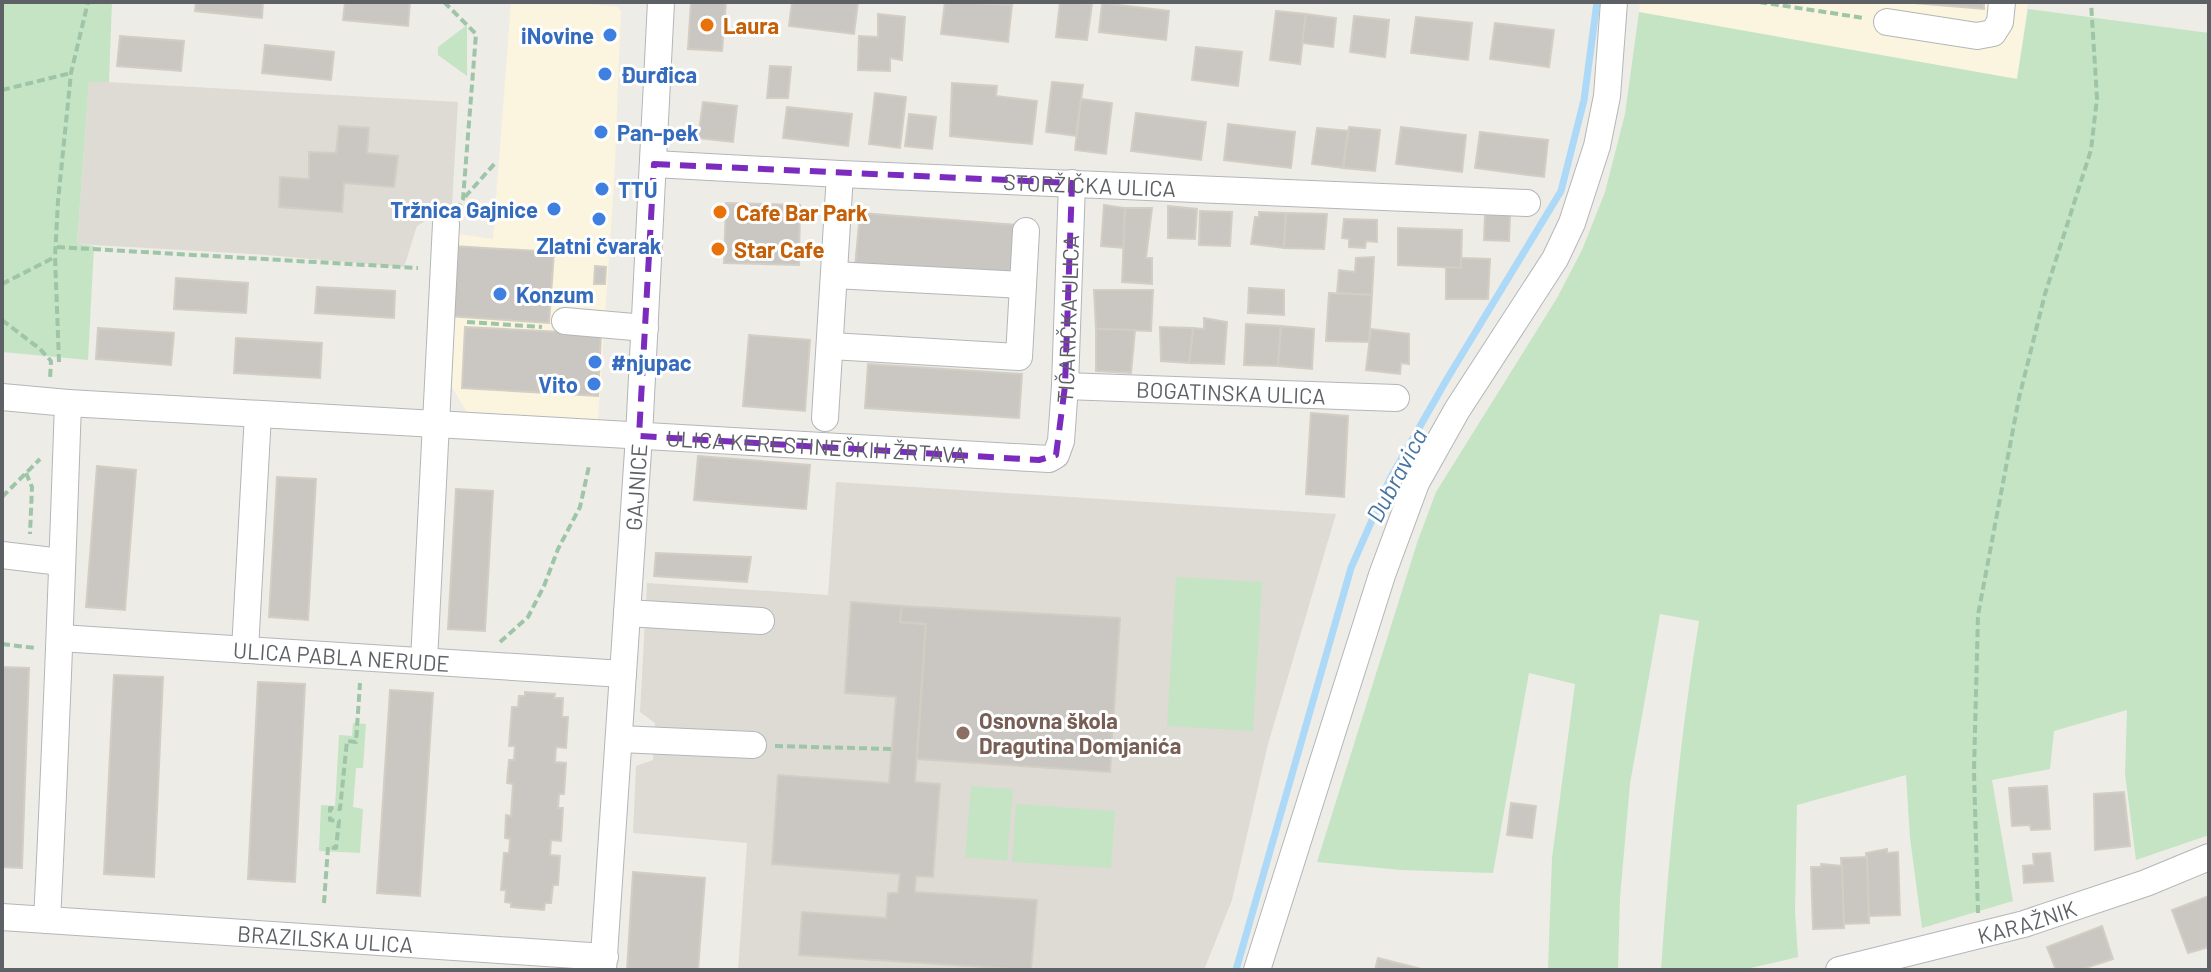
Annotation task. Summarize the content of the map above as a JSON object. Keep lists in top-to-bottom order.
{
  "streets": {
    "street": [
      "STORŽIČKA ULICA",
      "TIČARIČKA ULICA",
      "BOGATINSKA ULICA",
      "ULICA KERESTINEČKIH ŽRTAVA",
      "GAJNICE",
      "ULICA PABLA NERUDE",
      "KARAŽNIK",
      "BRAZILSKA ULICA"
    ]
  },
  "crossings": [
    ["STORŽIČKA ULICA", "TIČARIČKA ULICA"],
    ["STORŽIČKA ULICA", "GAJNICE"],
    ["TIČARIČKA ULICA", "BOGATINSKA ULICA"],
    ["TIČARIČKA ULICA", "ULICA KERESTINEČKIH ŽRTAVA"],
    ["ULICA KERESTINEČKIH ŽRTAVA", "GAJNICE"],
    ["GAJNICE", "ULICA PABLA NERUDE"],
    ["GAJNICE", "BRAZILSKA ULICA"]
  ],
  "water": ["Dubravica"],
  "places": [
    "Laura",
    "iNovine",
    "Đurđica",
    "Pan-pek",
    "TTU",
    "Tržnica Gajnice",
    "Cafe Bar Park",
    "Zlatni čvarak",
    "Star Cafe",
    "Konzum",
    "#njupac",
    "Vito",
    "Osnovna škola Dragutina Domjanića"
  ]
}
